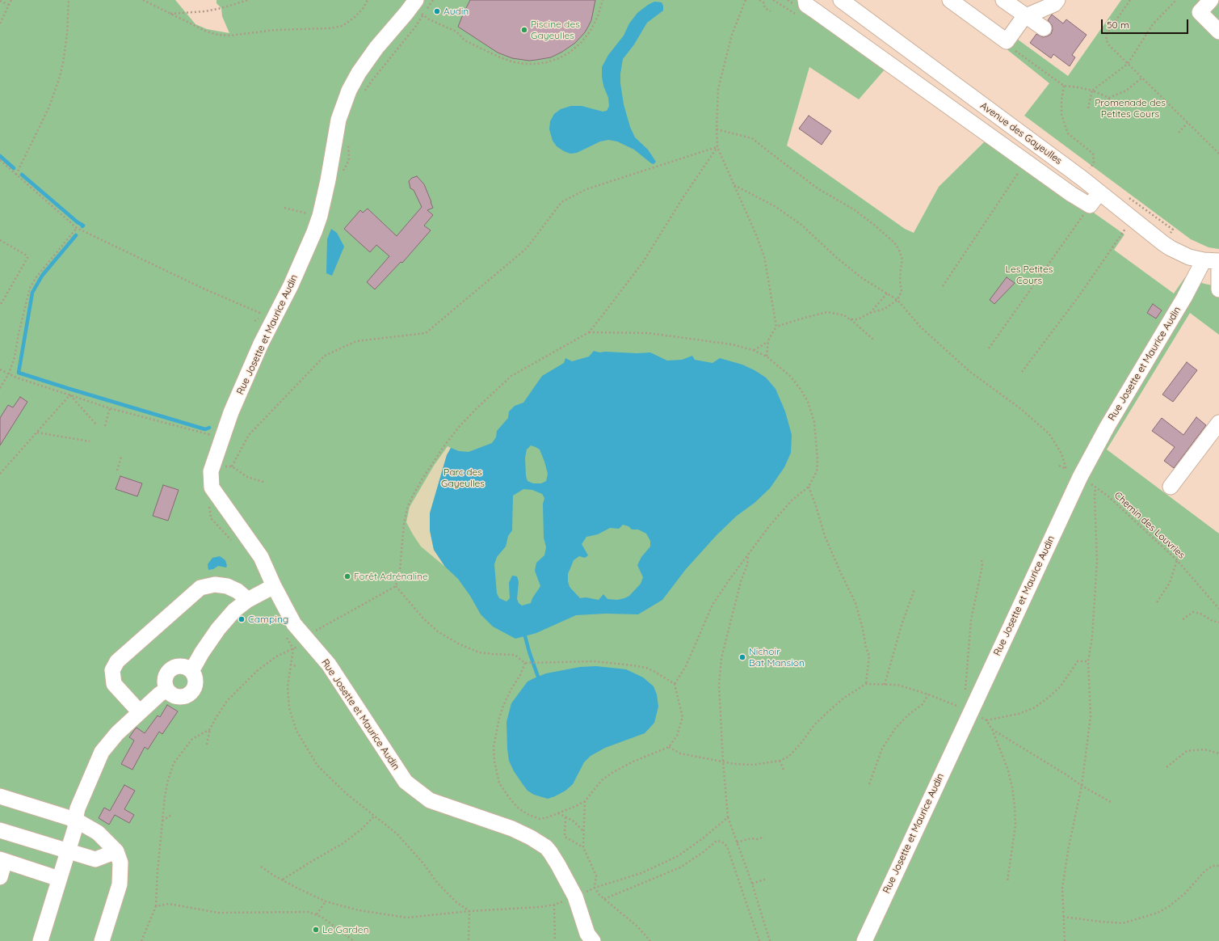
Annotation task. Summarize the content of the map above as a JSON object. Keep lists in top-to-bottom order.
{
  "streets": {
    "street": ["Avenue des Gayeulles", "Rue Josette et Maurice Audin"],
    "path": ["Chemin des Louvries"]
  },
  "crossings": [
    ["Avenue des Gayeulles", "Rue Josette et Maurice Audin"],
    ["Rue Josette et Maurice Audin", "Chemin des Louvries"]
  ],
  "parks": ["Promenade des Petites Cours", "Les Petites Cours", "Parc des Gayeulles"],
  "places": [
    "Audin",
    "Piscine des Gayeulles",
    "Forêt Adrénaline",
    "Camping",
    "Nichoir Bat Mansion",
    "Le Garden"
  ],
  "scale_bar": "50 m"
}
